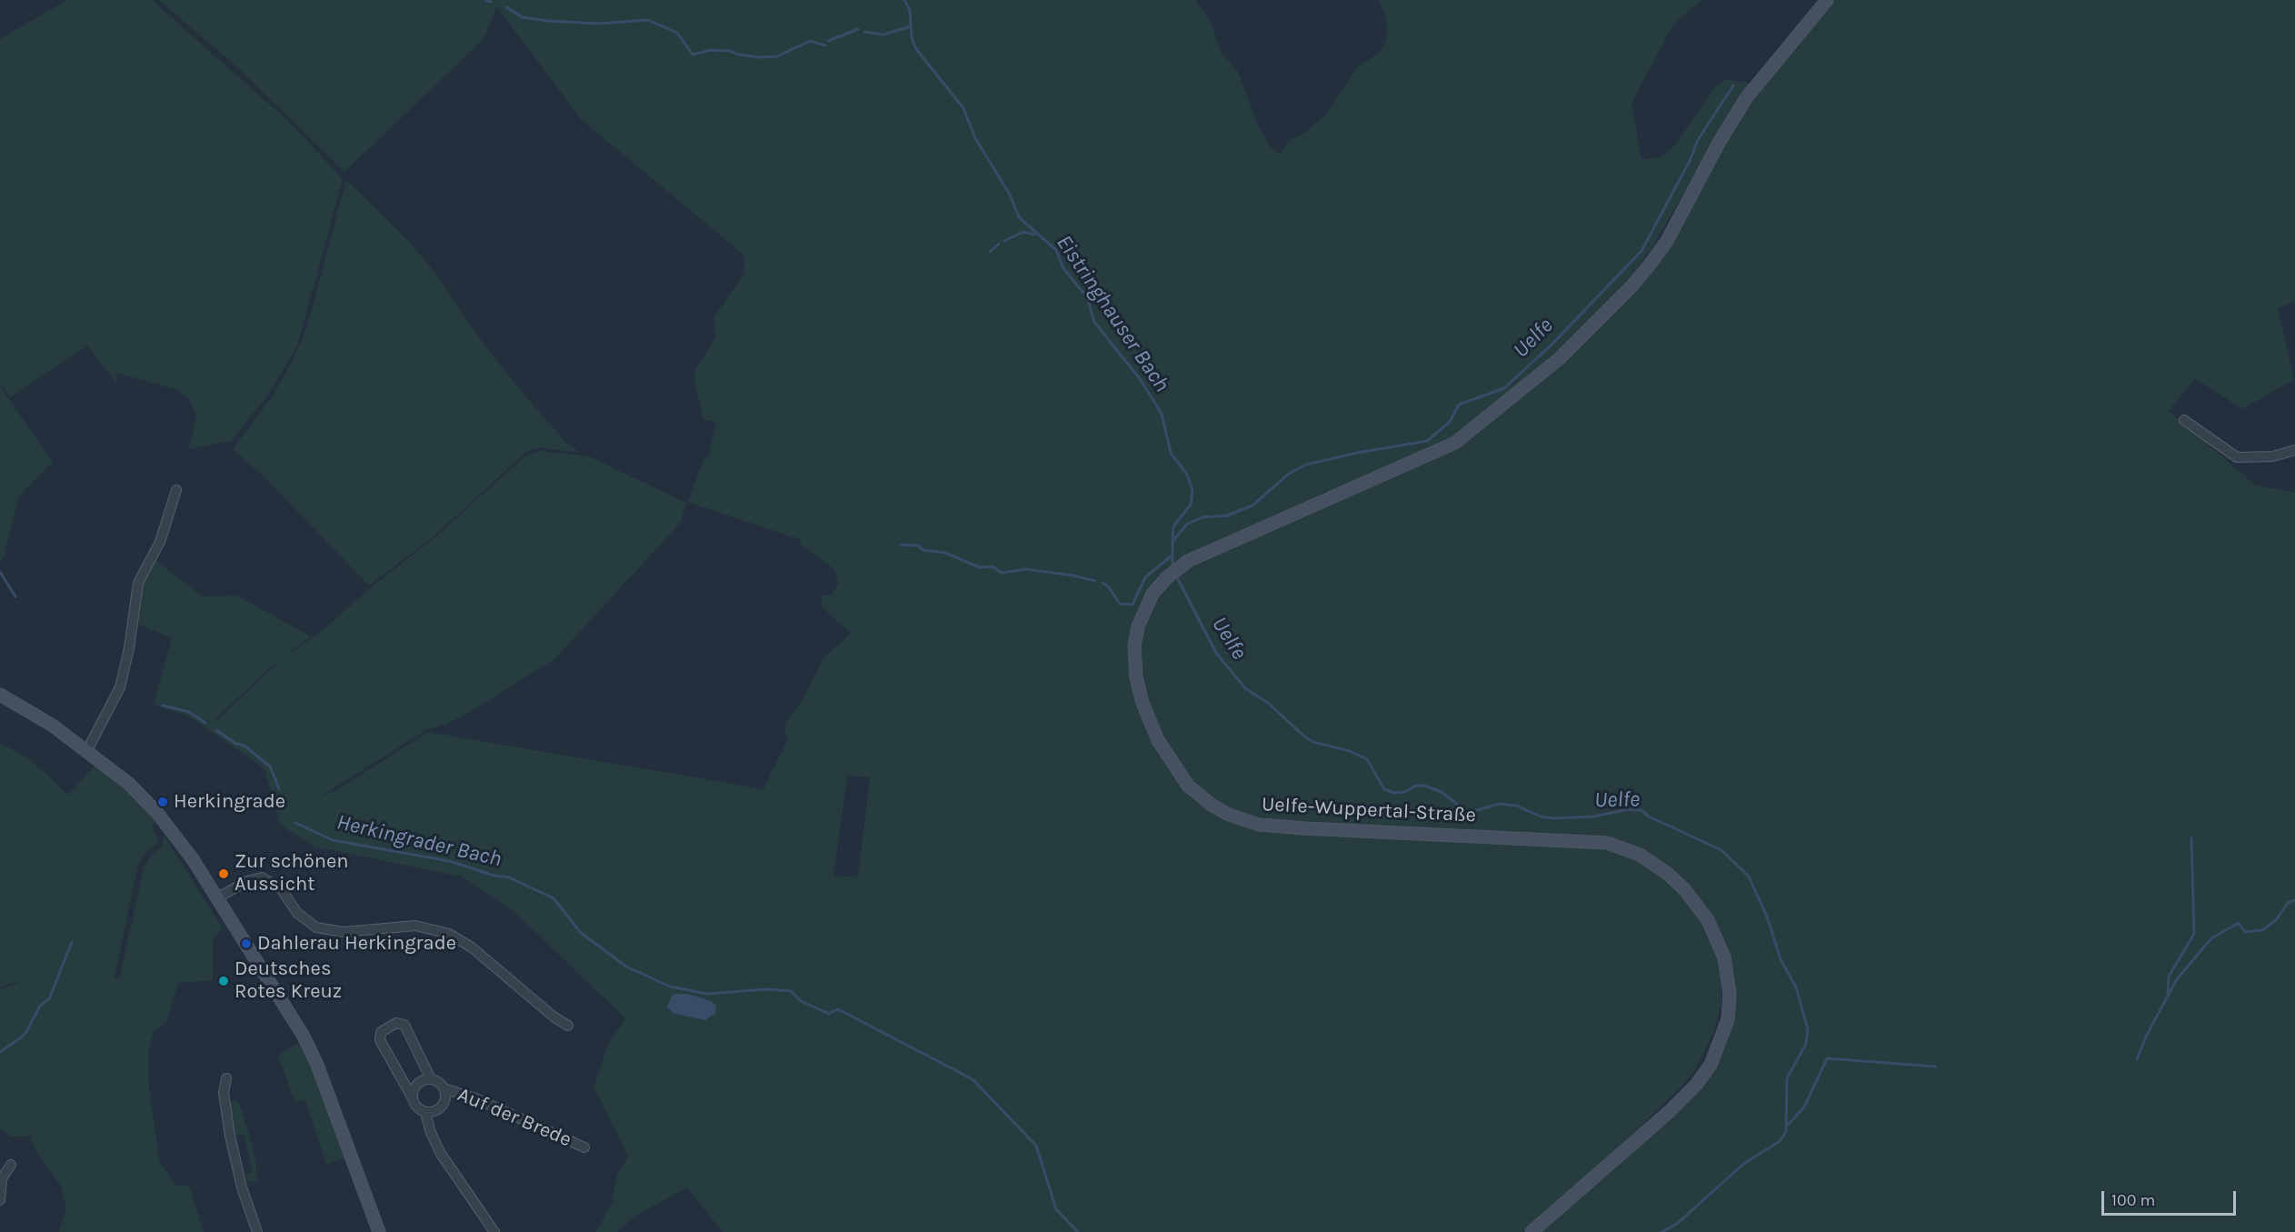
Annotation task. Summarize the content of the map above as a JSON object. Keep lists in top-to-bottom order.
{
  "streets": {
    "main road": ["Uelfe-Wuppertal-Straße"],
    "street": ["Auf der Brede"]
  },
  "water": ["Eistringhauser Bach", "Uelfe", "Herkingrader Bach"],
  "places": [
    "Herkingrade",
    "Zur schönen Aussicht",
    "Dahlerau Herkingrade",
    "Deutsches Rotes Kreuz"
  ],
  "scale_bar": "100 m"
}
